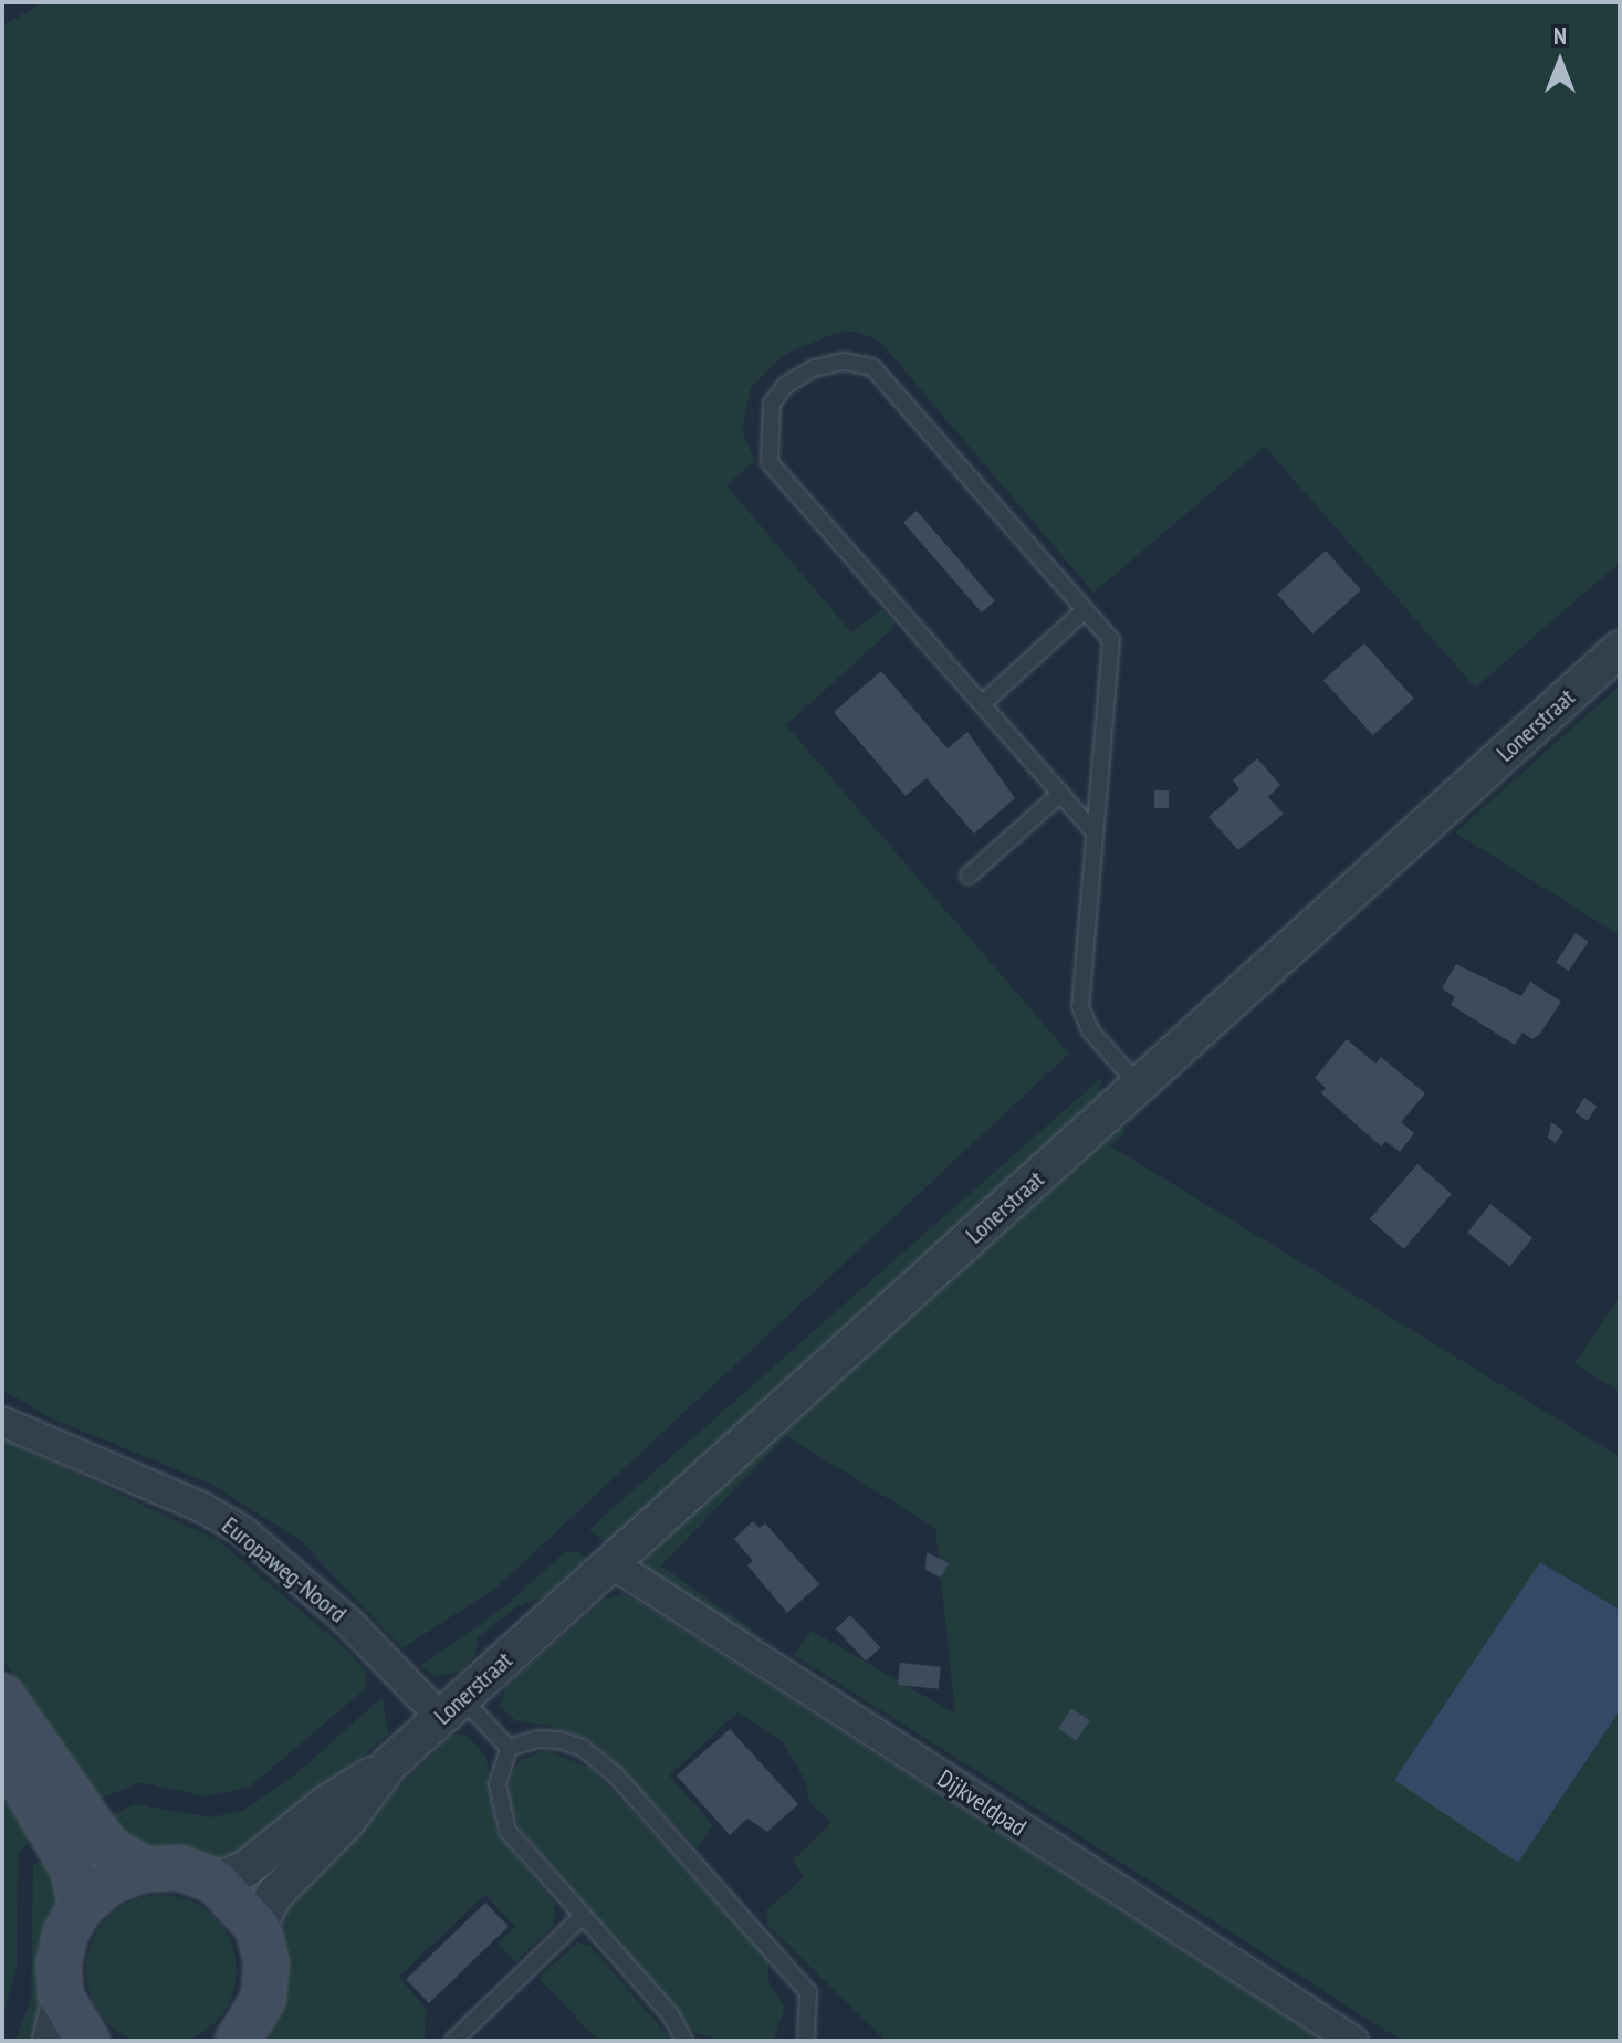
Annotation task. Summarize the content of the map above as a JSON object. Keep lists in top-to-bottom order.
{
  "streets": {
    "street": ["Lonerstraat", "Europaweg-Noord", "Dijkveldpad"]
  },
  "crossings": [
    ["Lonerstraat", "Europaweg-Noord"],
    ["Lonerstraat", "Dijkveldpad"]
  ],
  "north": "top"
}
